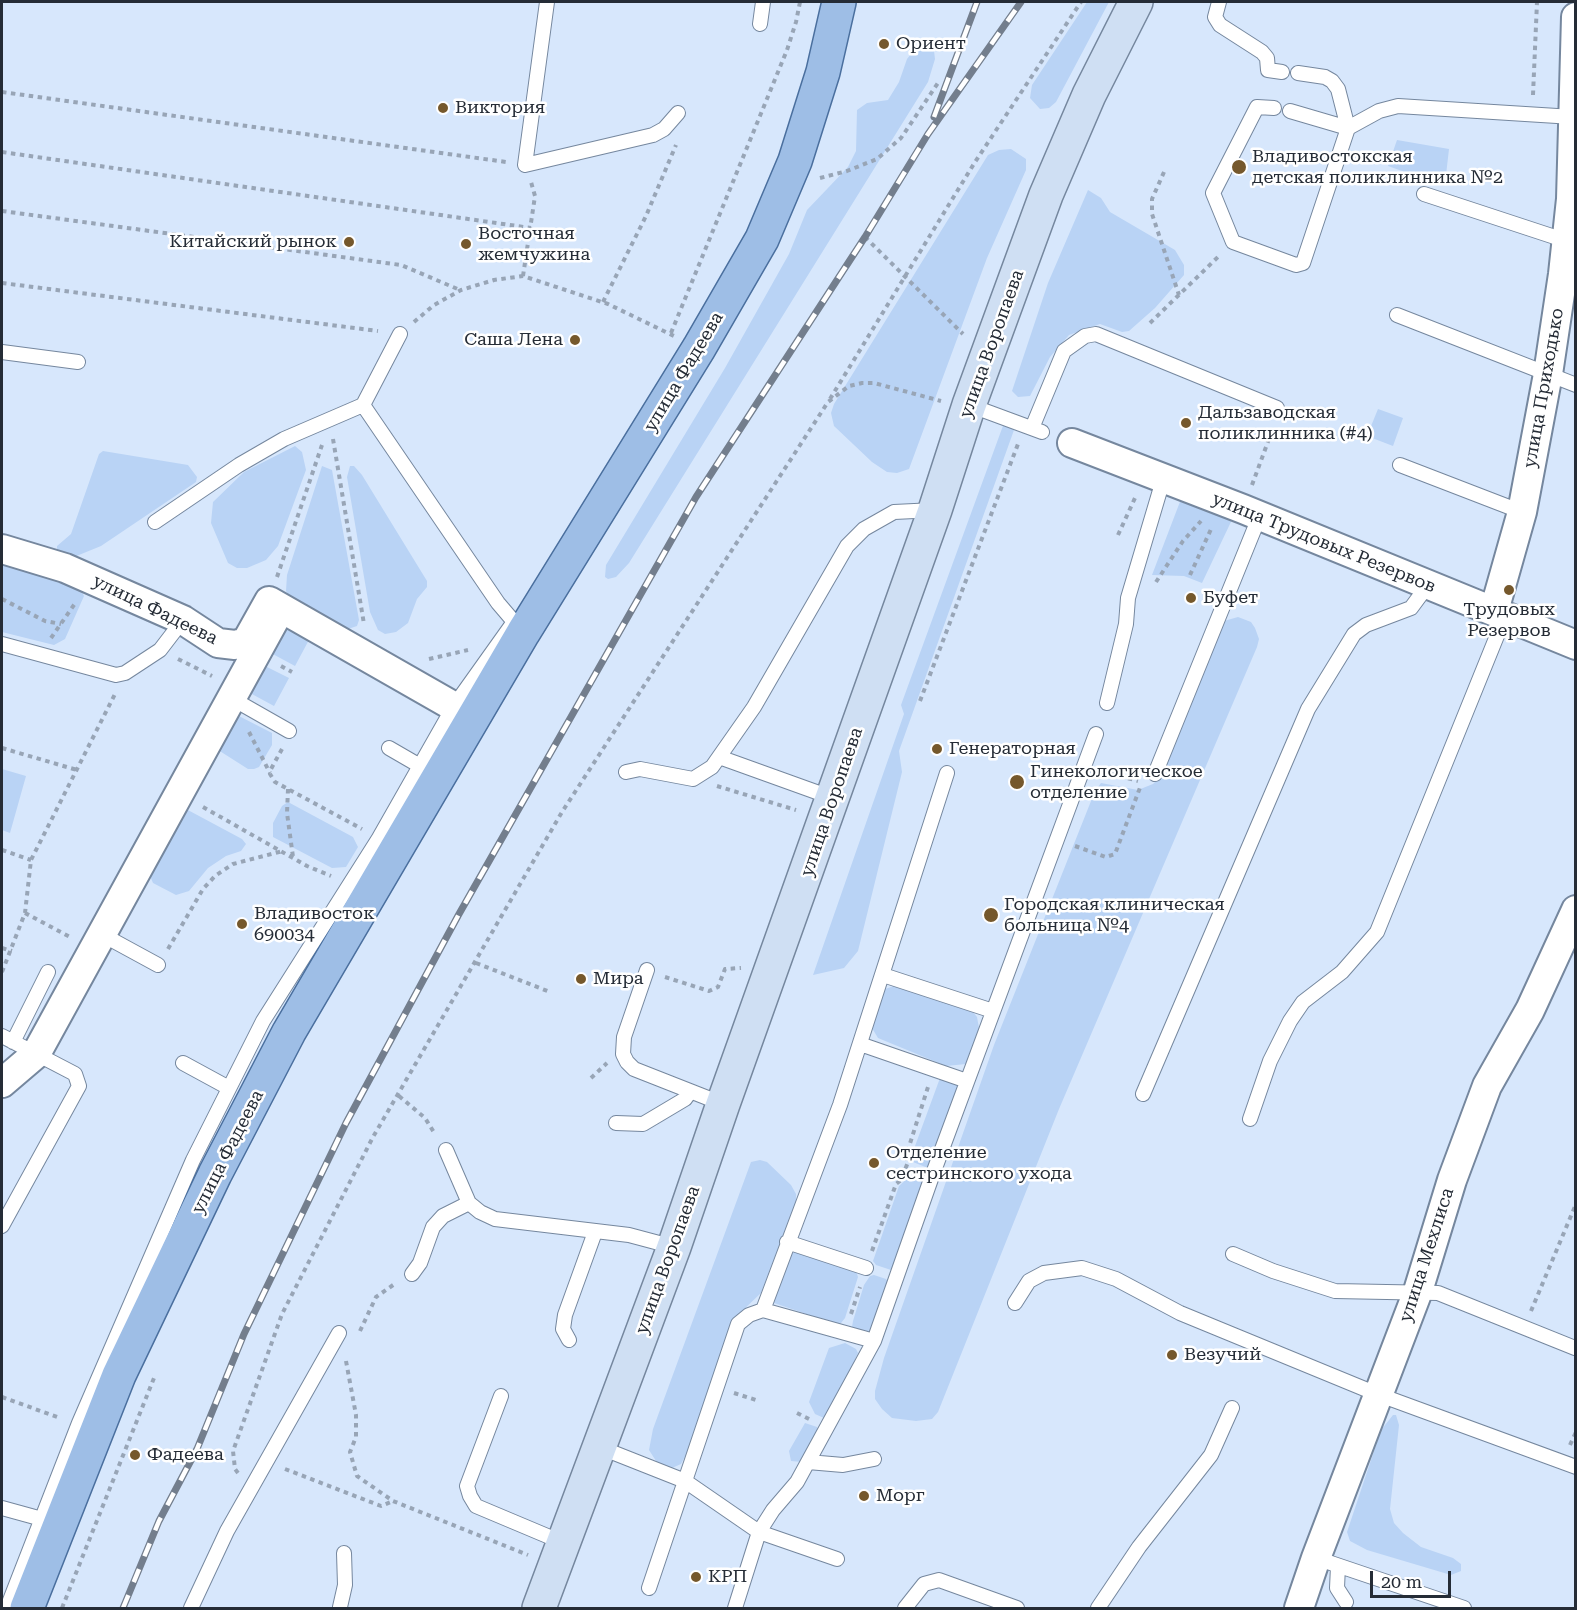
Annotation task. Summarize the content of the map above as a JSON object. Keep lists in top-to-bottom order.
{
  "streets": {
    "main road": ["улица Воропаева", "улица Фадеева"],
    "street": ["улица Приходько", "улица Трудовых Резервов", "улица Мехлиса"]
  },
  "crossings": [
    ["улица Приходько", "улица Трудовых Резервов"]
  ],
  "places": [
    "Ориент",
    "Виктория",
    "Владивостокская детская поликлинника №2",
    "Китайский рынок",
    "Восточная жемчужина",
    "Саша Лена",
    "Дальзаводская поликлинника (#4)",
    "Трудовых Резервов",
    "Буфет",
    "Генераторная",
    "Гинекологическое отделение",
    "Городская клиническая больница №4",
    "Владивосток 690034",
    "Мира",
    "Отделение сестринского ухода",
    "Везучий",
    "Фадеева",
    "Морг",
    "КРП"
  ],
  "scale_bar": "20 m"
}
